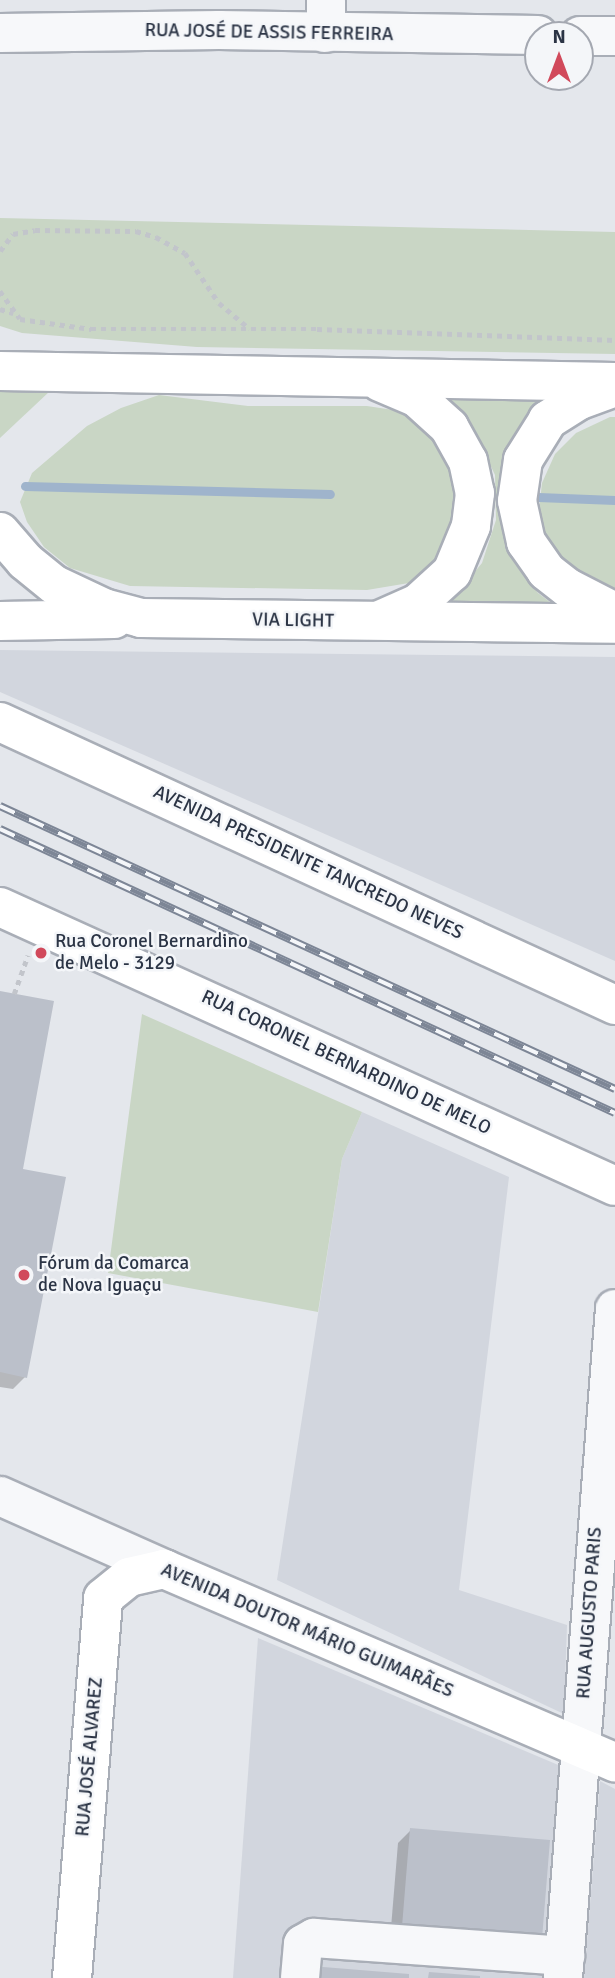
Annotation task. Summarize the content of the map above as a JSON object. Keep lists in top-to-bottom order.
{
  "streets": {
    "main road": [
      "VIA LIGHT",
      "AVENIDA PRESIDENTE TANCREDO NEVES",
      "RUA CORONEL BERNARDINO DE MELO",
      "AVENIDA DOUTOR MÁRIO GUIMARÃES",
      "RUA JOSÉ ALVAREZ"
    ],
    "street": ["RUA JOSÉ DE ASSIS FERREIRA", "RUA AUGUSTO PARIS"]
  },
  "crossings": [
    ["RUA AUGUSTO PARIS", "AVENIDA DOUTOR MÁRIO GUIMARÃES"],
    ["AVENIDA DOUTOR MÁRIO GUIMARÃES", "RUA JOSÉ ALVAREZ"]
  ],
  "places": ["Rua Coronel Bernardino de Melo - 3129", "Fórum da Comarca de Nova Iguaçu"],
  "north": "top"
}
